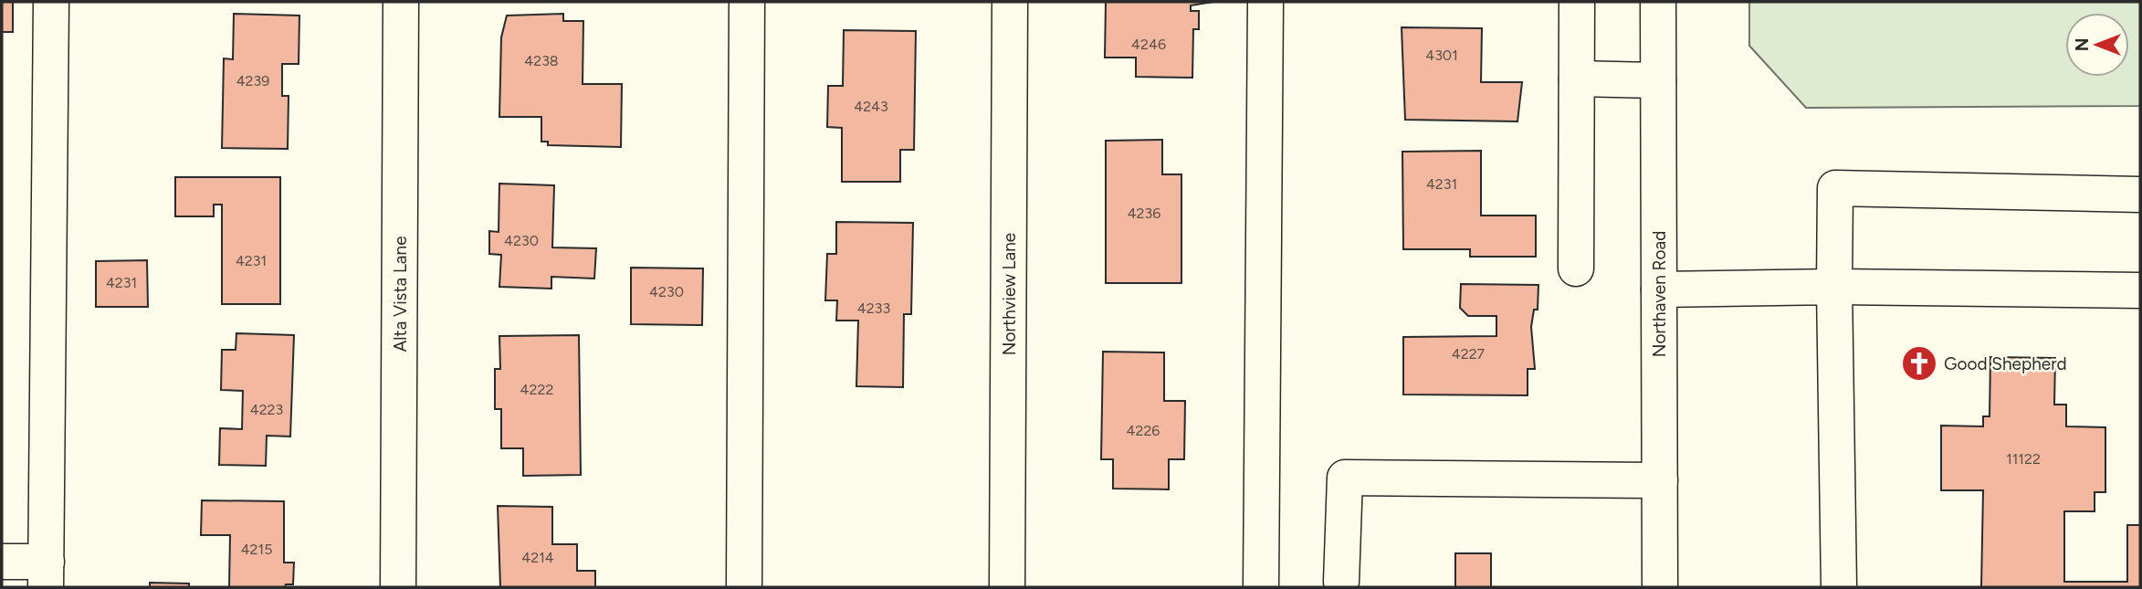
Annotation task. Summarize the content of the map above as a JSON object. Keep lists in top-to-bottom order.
{
  "streets": {
    "street": ["Alta Vista Lane", "Northview Lane", "Northaven Road"]
  },
  "places": {
    "church": ["Good Shepherd"]
  },
  "house_numbers": [
    "4246",
    "4301",
    "4238",
    "4239",
    "4243",
    "4231",
    "4236",
    "4230",
    "4231",
    "4231",
    "4230",
    "4233",
    "4227",
    "4222",
    "4223",
    "4226",
    "11122",
    "4215",
    "4214"
  ],
  "north": "left"
}
